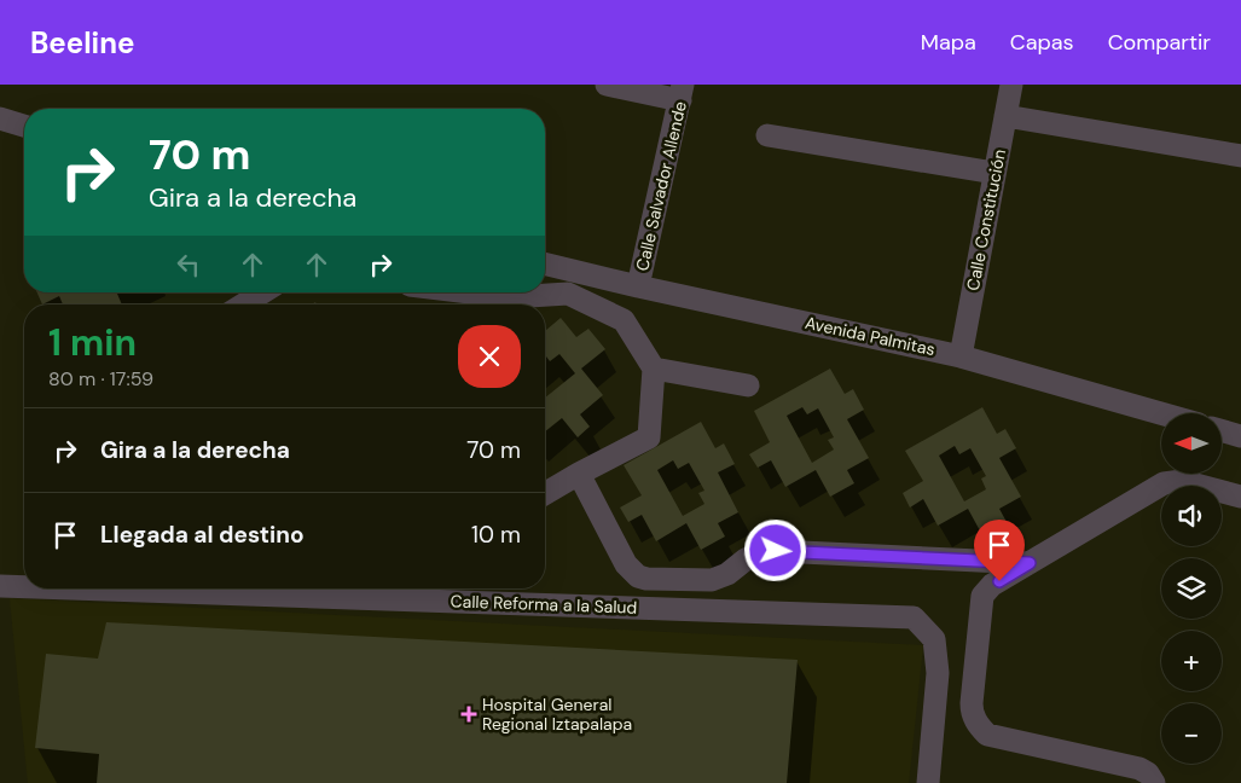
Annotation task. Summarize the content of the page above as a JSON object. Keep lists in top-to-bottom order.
{
  "streets": {
    "street": [
      "Calle Salvador Allende",
      "Calle Constitución",
      "Avenida Palmitas",
      "Calle Reforma a la Salud"
    ]
  },
  "crossings": [
    ["Calle Salvador Allende", "Avenida Palmitas"],
    ["Calle Constitución", "Avenida Palmitas"]
  ],
  "places": {
    "health": ["Hospital General Regional Iztapalapa"]
  },
  "north": "left",
  "page": {
    "header": "Beeline",
    "nav": ["Mapa", "Capas", "Compartir"],
    "turn": ["70 m", "Gira a la derecha"],
    "heading": ["1 min", "80 m · 17:59"],
    "list": [
      {
        "name": "Gira a la derecha",
        "value": "70 m"
      },
      {
        "name": "Llegada al destino",
        "value": "10 m"
      }
    ],
    "map_buttons": ["+", "−"]
  }
}
